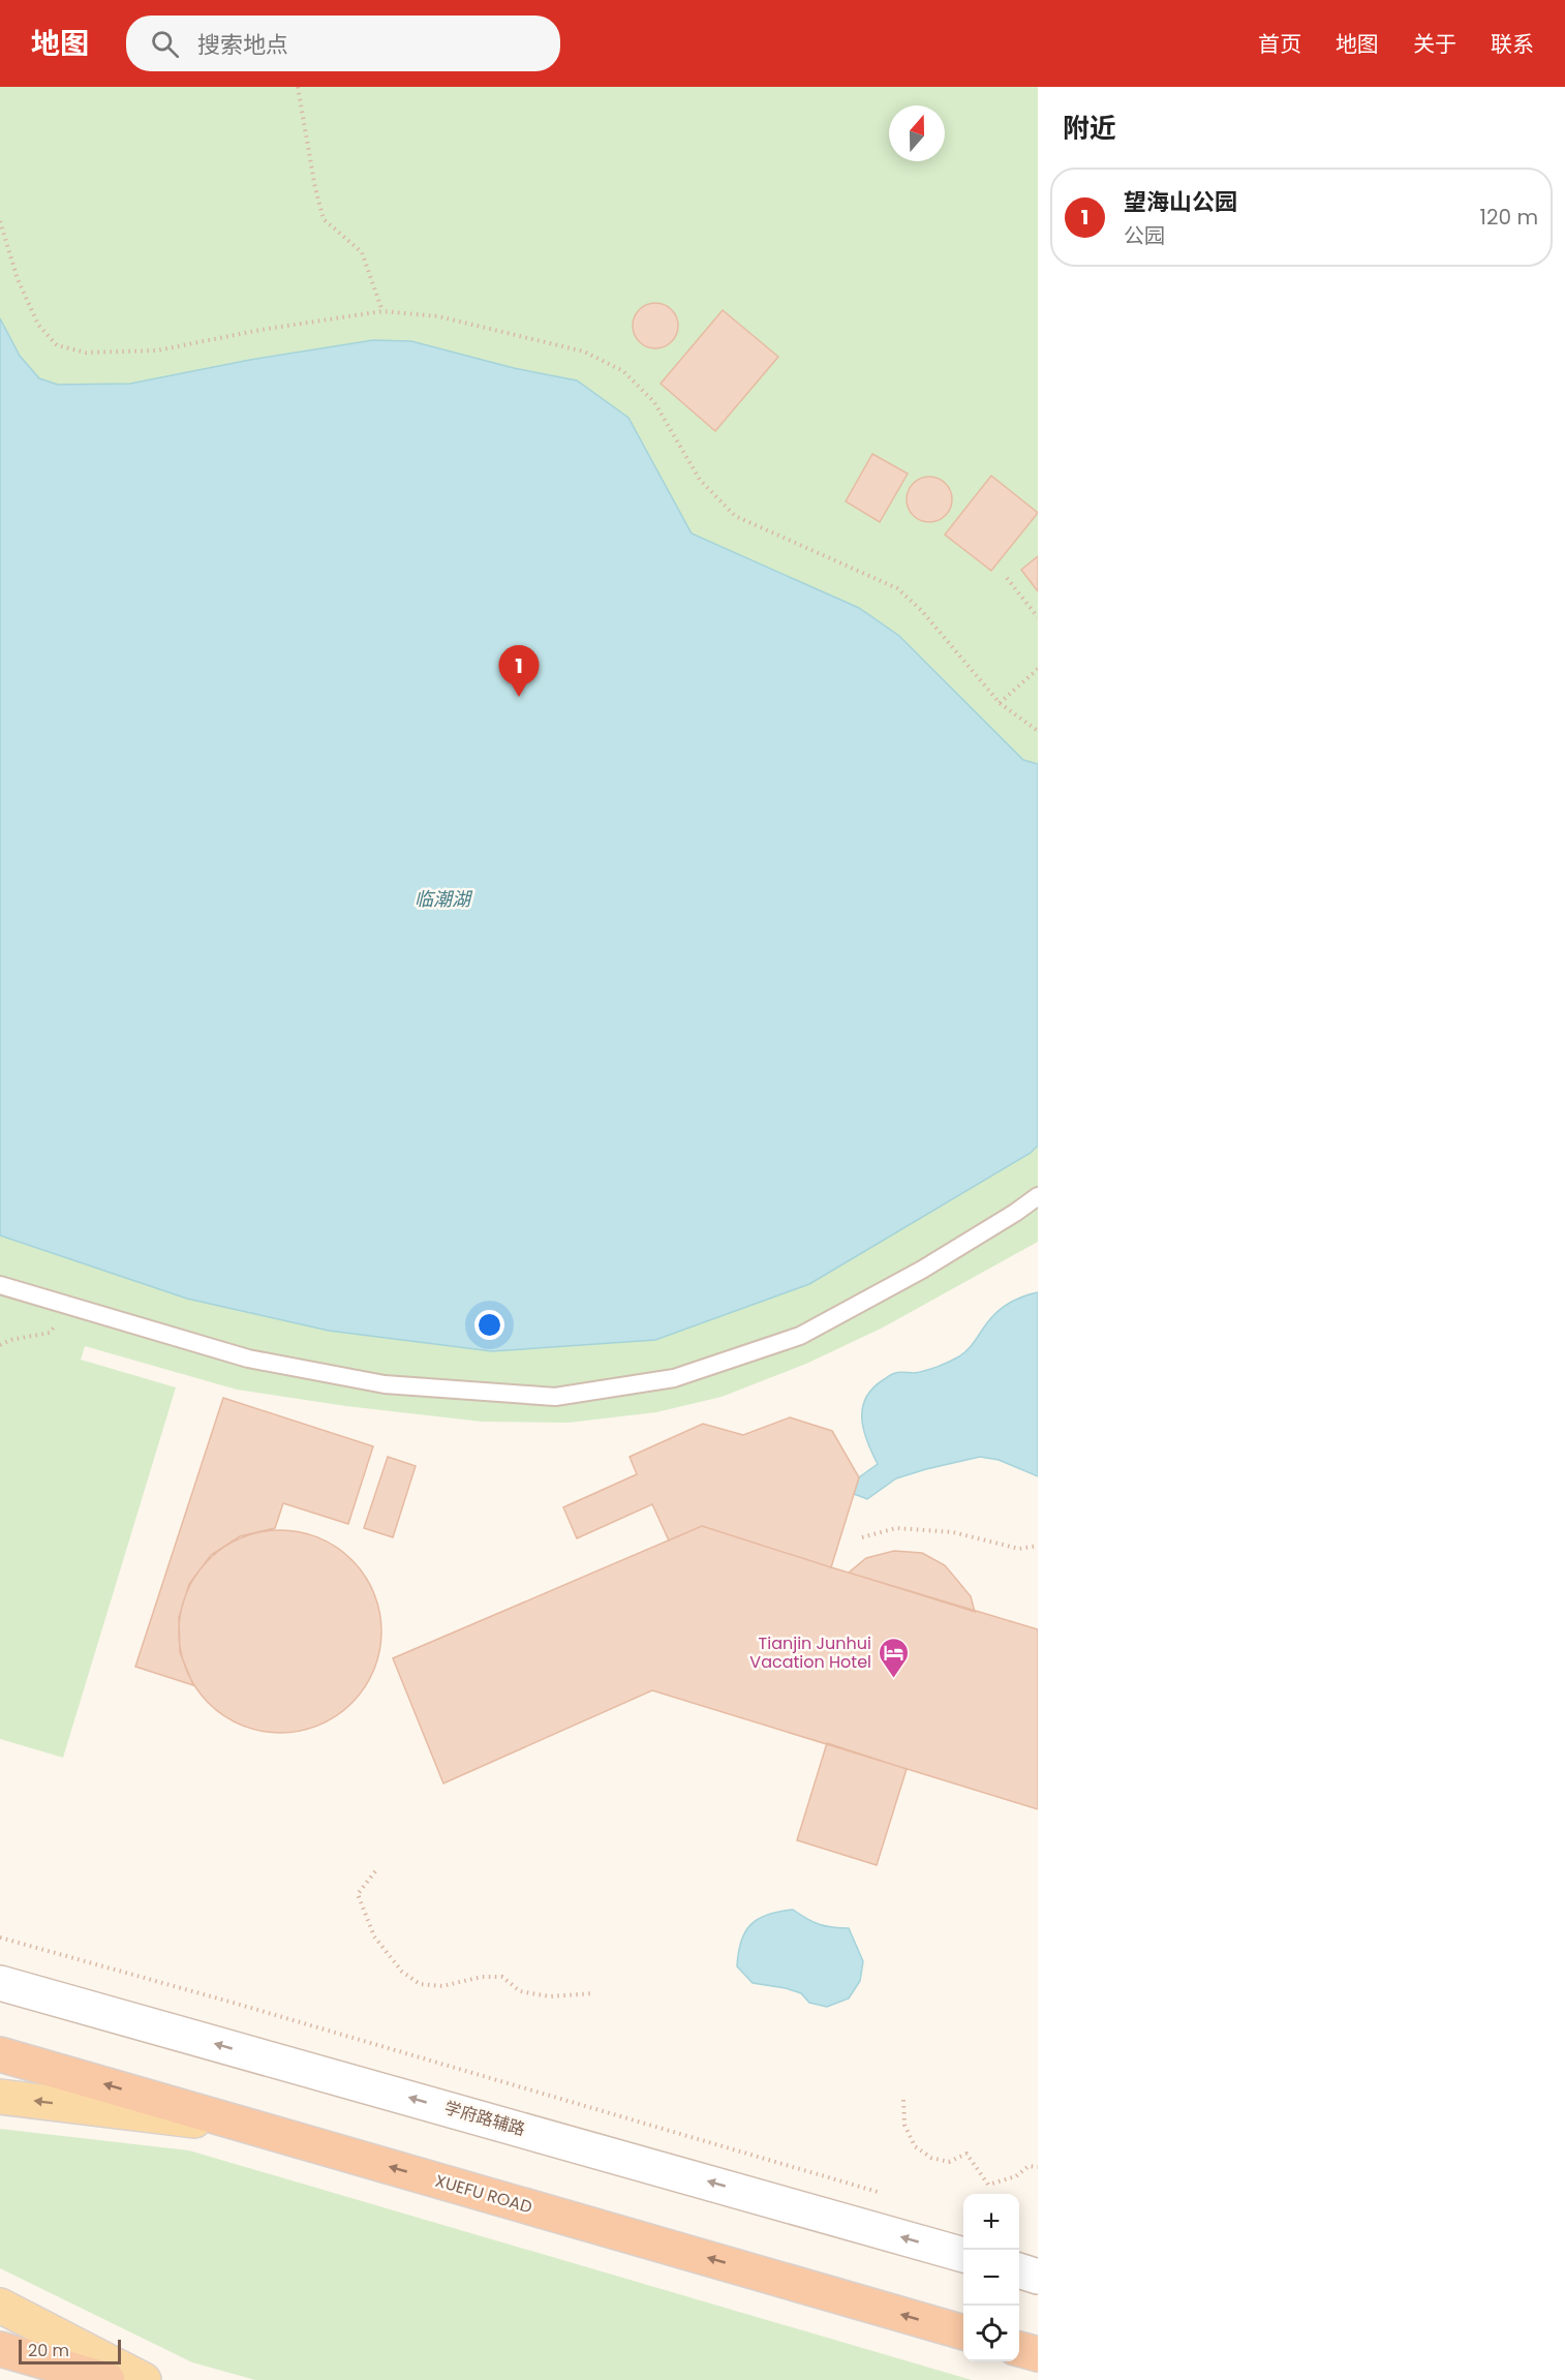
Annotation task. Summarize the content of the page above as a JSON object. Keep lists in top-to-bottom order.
{
  "streets": {
    "highway": ["XUEFU ROAD"],
    "street": ["学府路辅路"]
  },
  "one_way": ["学府路辅路", "XUEFU ROAD"],
  "water": ["临潮湖"],
  "places": {
    "hotel": ["Tianjin Junhui Vacation Hotel"]
  },
  "scale_bar": "20 m",
  "north": "top",
  "page": {
    "header": "地图",
    "search": "搜索地点",
    "nav": [
      "首页",
      "地图",
      "关于",
      "联系"
    ],
    "heading": "附近",
    "list": [
      {
        "mark": "1",
        "name": "望海山公园",
        "note": "公园",
        "value": "120 m"
      }
    ],
    "pins": "1",
    "map_buttons": ["+", "−"],
    "scale": "20 m"
  }
}
